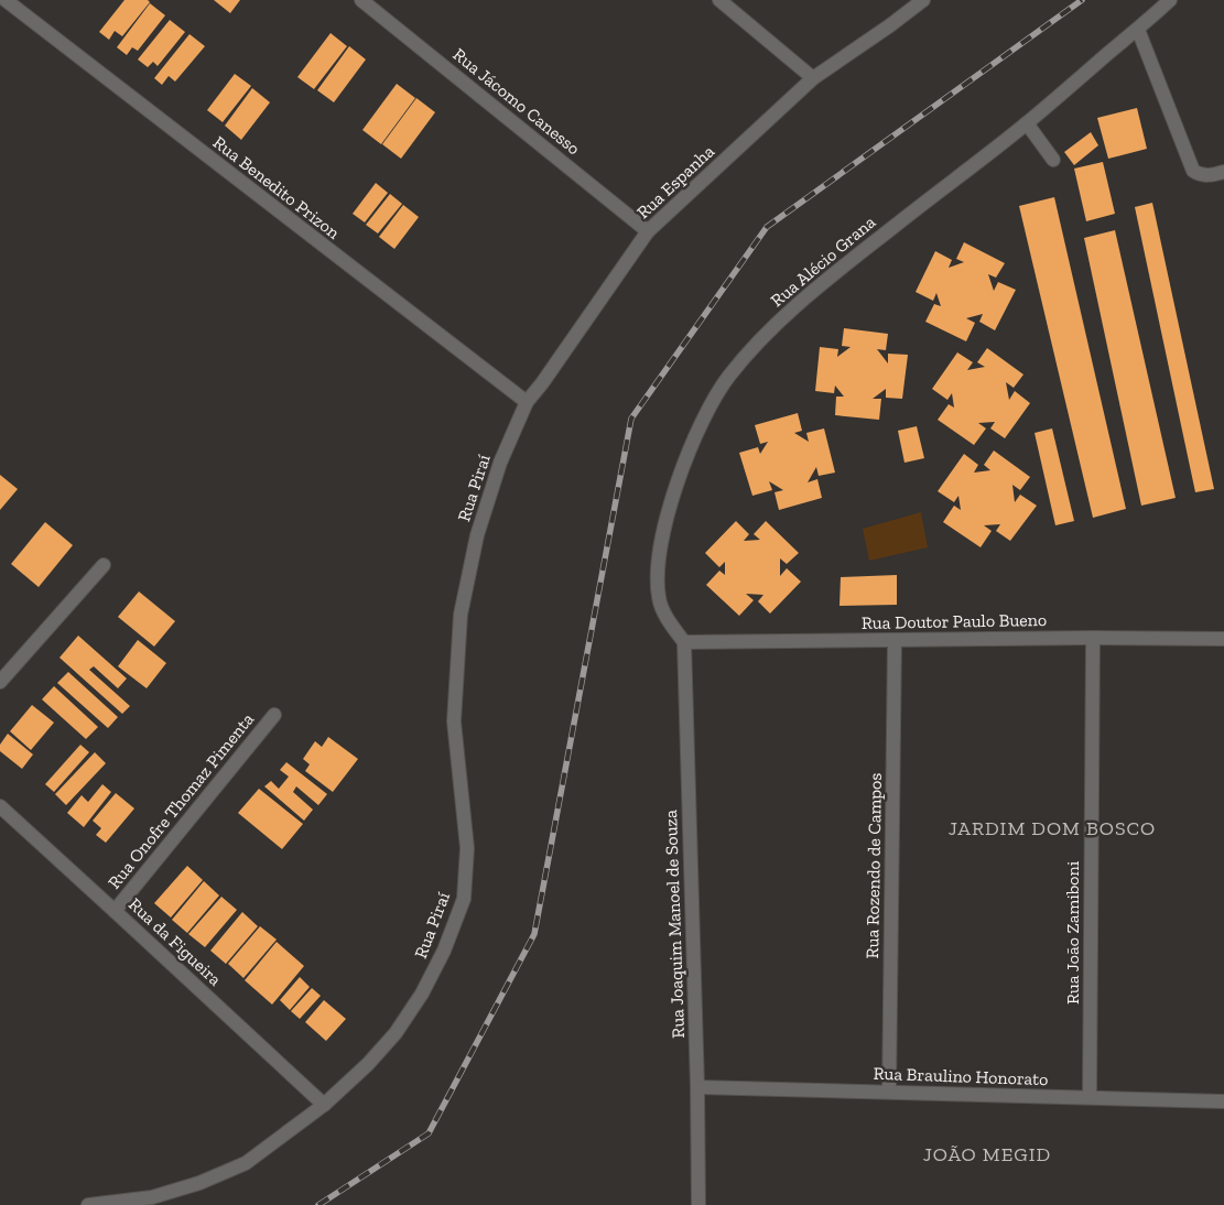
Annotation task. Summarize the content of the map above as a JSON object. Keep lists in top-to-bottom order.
{
  "streets": {
    "street": [
      "Rua Jácomo Canesso",
      "Rua Espanha",
      "Rua Benedito Prizon",
      "Rua Alécio Grana",
      "Rua Piraí",
      "Rua Doutor Paulo Bueno",
      "Rua Onofre Thomaz Pimenta",
      "Rua Rozendo de Campos",
      "Rua Joaquim Manoel de Souza",
      "Rua João Zamiboni",
      "Rua da Figueira",
      "Rua Braulino Honorato"
    ]
  },
  "crossings": [
    ["Rua Jácomo Canesso", "Rua Espanha"],
    ["Rua Espanha", "Rua Benedito Prizon"],
    ["Rua Espanha", "Rua Piraí"],
    ["Rua Benedito Prizon", "Rua Piraí"],
    ["Rua Alécio Grana", "Rua Doutor Paulo Bueno"],
    ["Rua Alécio Grana", "Rua Joaquim Manoel de Souza"],
    ["Rua Piraí", "Rua da Figueira"],
    ["Rua Doutor Paulo Bueno", "Rua Rozendo de Campos"],
    ["Rua Doutor Paulo Bueno", "Rua Joaquim Manoel de Souza"],
    ["Rua Doutor Paulo Bueno", "Rua João Zamiboni"],
    ["Rua Onofre Thomaz Pimenta", "Rua da Figueira"],
    ["Rua Rozendo de Campos", "Rua Braulino Honorato"],
    ["Rua Joaquim Manoel de Souza", "Rua Braulino Honorato"],
    ["Rua João Zamiboni", "Rua Braulino Honorato"]
  ],
  "districts": ["JARDIM DOM BOSCO", "JOÃO MEGID"]
}
